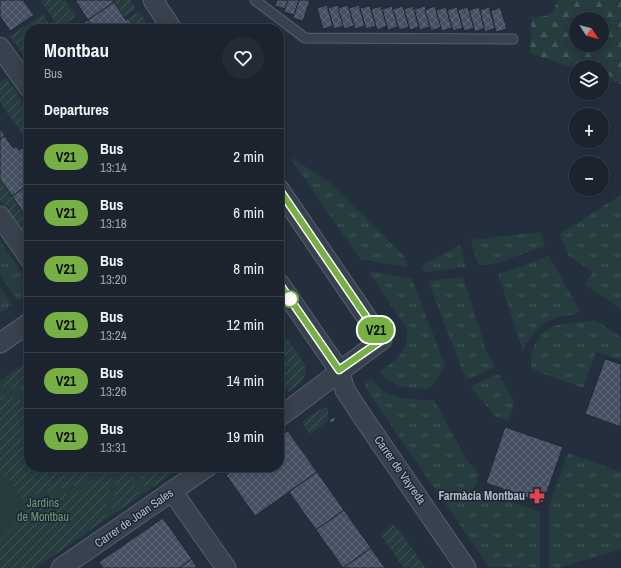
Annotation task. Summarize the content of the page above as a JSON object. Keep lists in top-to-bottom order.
{
  "streets": {
    "street": ["Carrer de Vayreda", "Carrer de Joan Sales"]
  },
  "parks": ["Jardins de Montbau"],
  "places": {
    "pharmacy": ["Farmàcia Montbau"]
  },
  "lines": ["bus line V21"],
  "north": "bottom right",
  "page": {
    "on_map": "V21",
    "map_buttons": ["+", "−"],
    "heading": [
      ["Montbau", "Bus"],
      "Departures"
    ],
    "list": [
      {
        "mark": "V21",
        "name": "Bus",
        "note": "13:14",
        "value": "2 min"
      },
      {
        "mark": "V21",
        "name": "Bus",
        "note": "13:18",
        "value": "6 min"
      },
      {
        "mark": "V21",
        "name": "Bus",
        "note": "13:20",
        "value": "8 min"
      },
      {
        "mark": "V21",
        "name": "Bus",
        "note": "13:24",
        "value": "12 min"
      },
      {
        "mark": "V21",
        "name": "Bus",
        "note": "13:26",
        "value": "14 min"
      },
      {
        "mark": "V21",
        "name": "Bus",
        "note": "13:31",
        "value": "19 min"
      }
    ]
  }
}
